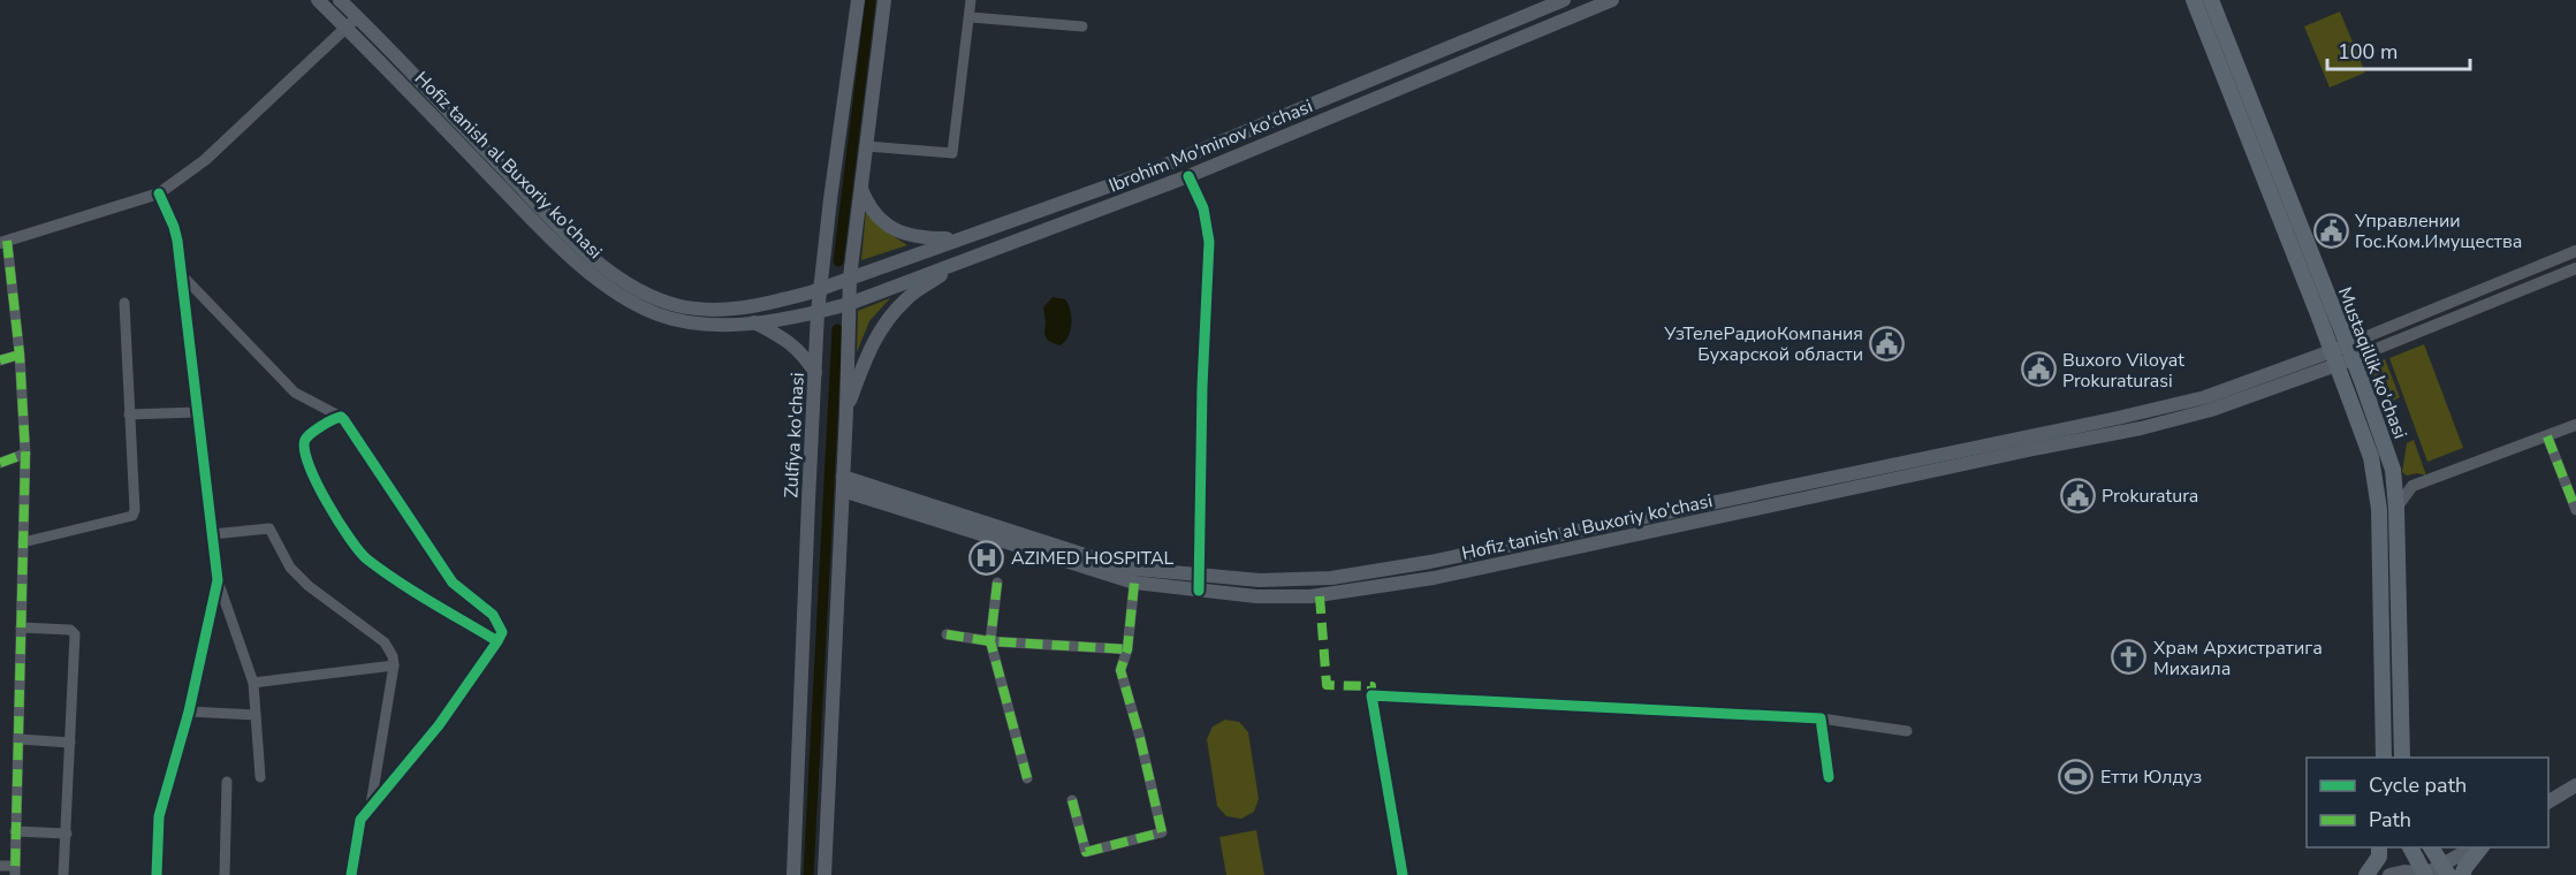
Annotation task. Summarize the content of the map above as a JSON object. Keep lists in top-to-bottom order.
{
  "streets": {
    "main road": [
      "Ibrohim Mo'minov ko'chasi",
      "Hofiz tanish al Buxoriy ko'chasi",
      "Mustaqillik ko'chasi",
      "Zulfiya ko'chasi"
    ]
  },
  "crossings": [
    ["Ibrohim Mo'minov ko'chasi", "Hofiz tanish al Buxoriy ko'chasi"],
    ["Ibrohim Mo'minov ko'chasi", "Zulfiya ko'chasi"],
    ["Hofiz tanish al Buxoriy ko'chasi", "Mustaqillik ko'chasi"],
    ["Hofiz tanish al Buxoriy ko'chasi", "Zulfiya ko'chasi"]
  ],
  "places": {
    "public building": [
      "Управлении Гос.Ком.Имущества",
      "УзТелеРадиоКомпания Бухарской области",
      "Buxoro Viloyat Prokuraturasi",
      "Prokuratura"
    ],
    "hospital": ["AZIMED HOSPITAL"],
    "church": ["Храм Архистратига Михаила"],
    "sports": ["Етти Юлдуз"]
  },
  "legend": ["Cycle path", "Path"],
  "scale_bar": "100 m"
}
